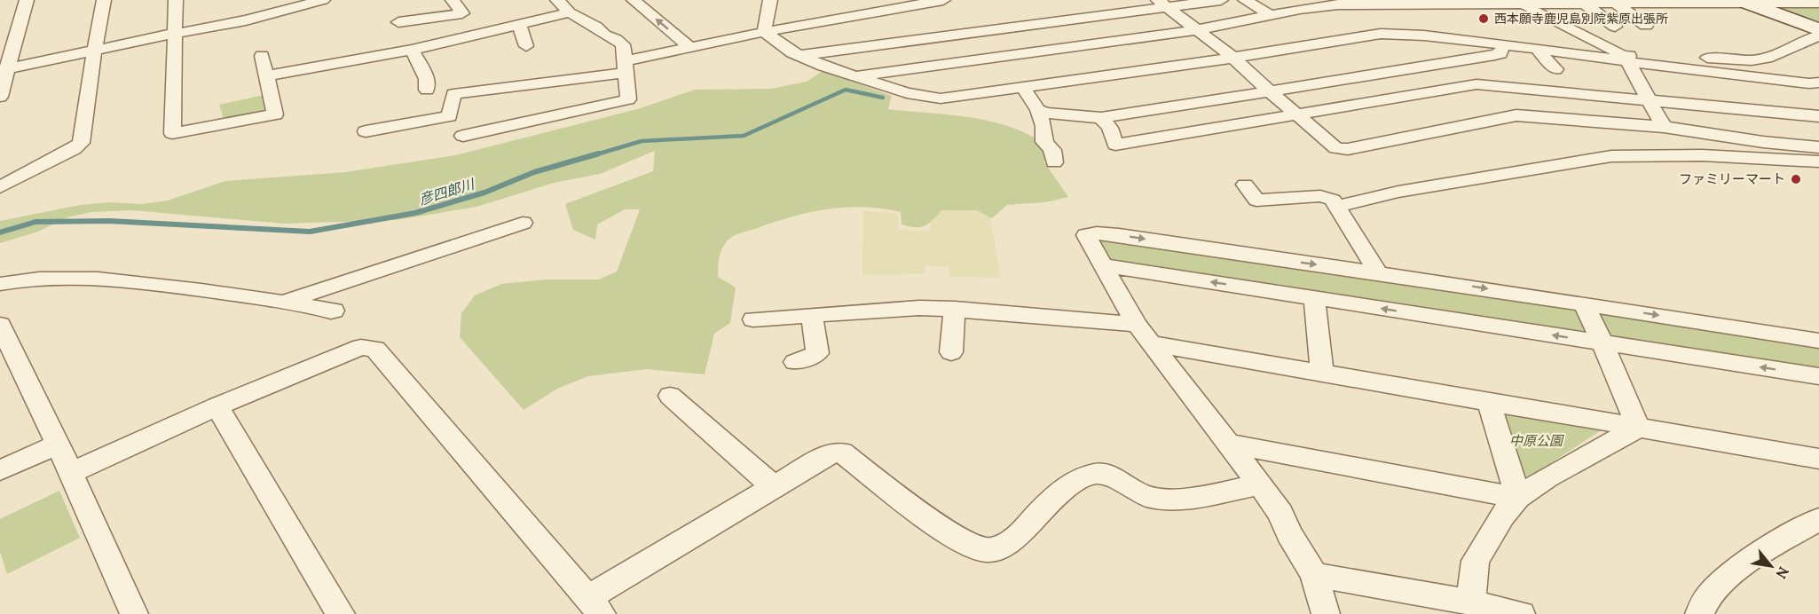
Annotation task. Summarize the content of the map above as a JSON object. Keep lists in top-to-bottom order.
{
  "water": ["彦四郎川"],
  "parks": ["中原公園"],
  "places": ["西本願寺鹿児島別院紫原出張所", "ファミリーマート"],
  "north": "bottom right"
}
